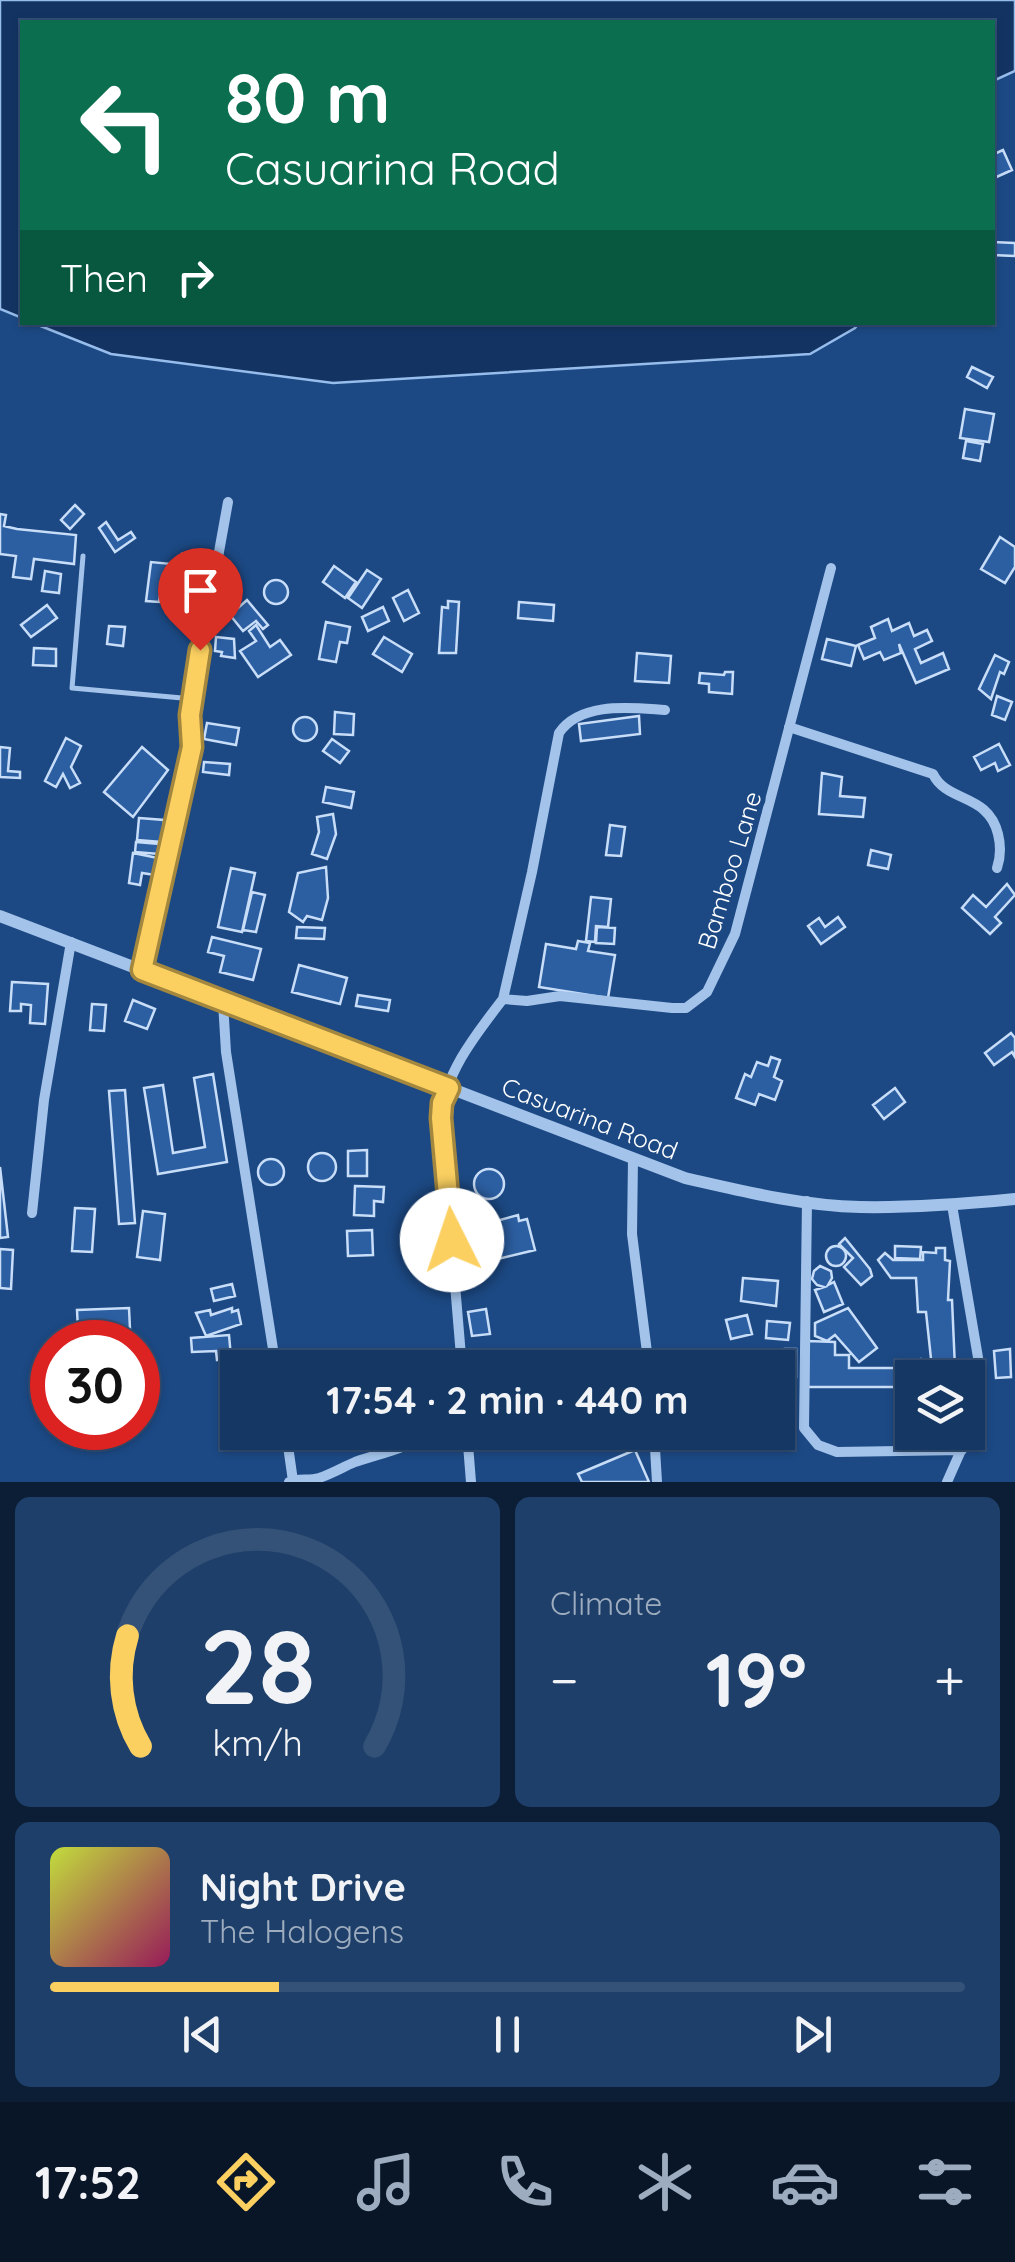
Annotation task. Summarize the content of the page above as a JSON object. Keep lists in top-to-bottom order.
{
  "streets": {
    "street": ["Bamboo Lane", "Casuarina Road"]
  },
  "page": {
    "turn": ["80 m", "Casuarina Road"],
    "then": "Then",
    "limit": "30",
    "trip": "17:54 · 2 min · 440 m",
    "tile": "Climate",
    "heat": ["−", "19°", "+"],
    "song": ["Night Drive", "The Halogens"],
    "tabs": "17:52",
    "gauge": ["28", "km/h"]
  }
}
